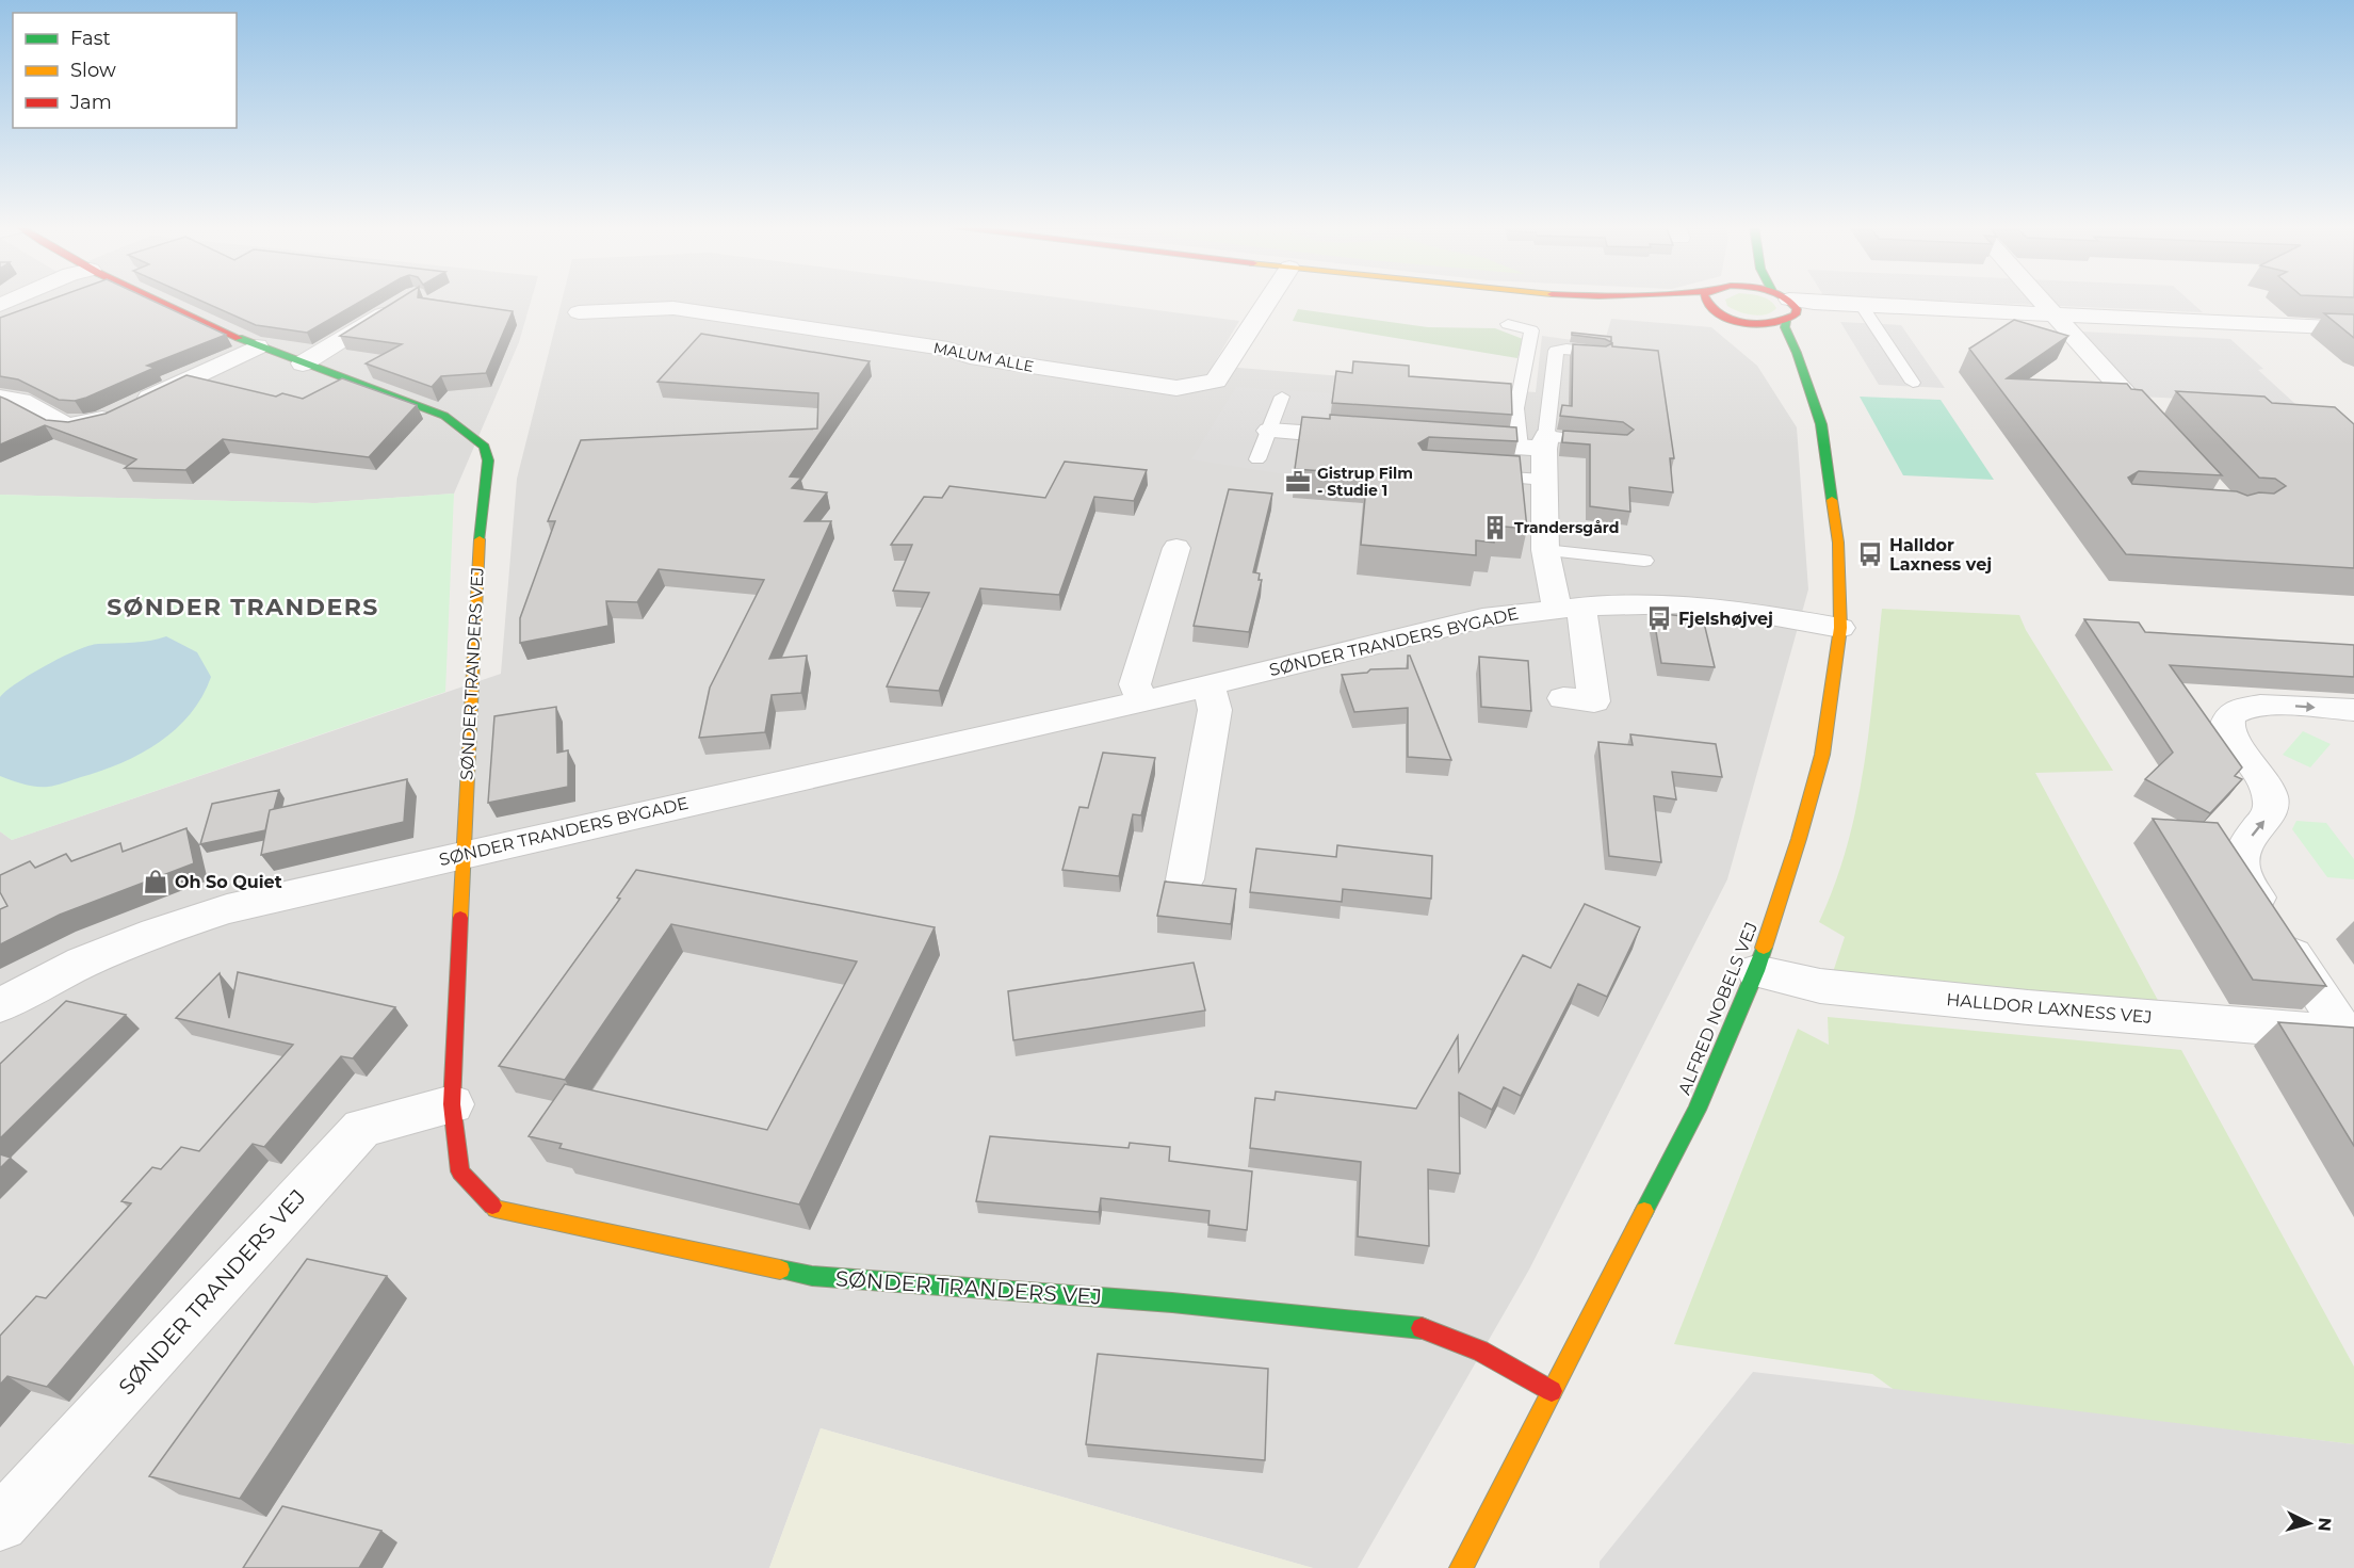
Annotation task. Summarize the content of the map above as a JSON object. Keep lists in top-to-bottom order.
{
  "streets": {
    "street": [
      "MALUM ALLE",
      "SØNDER TRANDERS BYGADE",
      "SØNDER TRANDERS VEJ",
      "ALFRED NOBELS VEJ",
      "HALLDOR LAXNESS VEJ"
    ]
  },
  "crossings": [
    ["SØNDER TRANDERS BYGADE", "SØNDER TRANDERS VEJ"],
    ["SØNDER TRANDERS BYGADE", "ALFRED NOBELS VEJ"],
    ["SØNDER TRANDERS VEJ", "ALFRED NOBELS VEJ"],
    ["ALFRED NOBELS VEJ", "HALLDOR LAXNESS VEJ"]
  ],
  "districts": ["SØNDER TRANDERS"],
  "places": {
    "office": ["Gistrup Film - Studie 1"],
    "building": ["Trandersgård"],
    "bus stop": ["Halldor Laxness vej", "Fjelshøjvej"],
    "shop": ["Oh So Quiet"]
  },
  "legend": ["Fast", "Slow", "Jam"],
  "north": "right"
}
